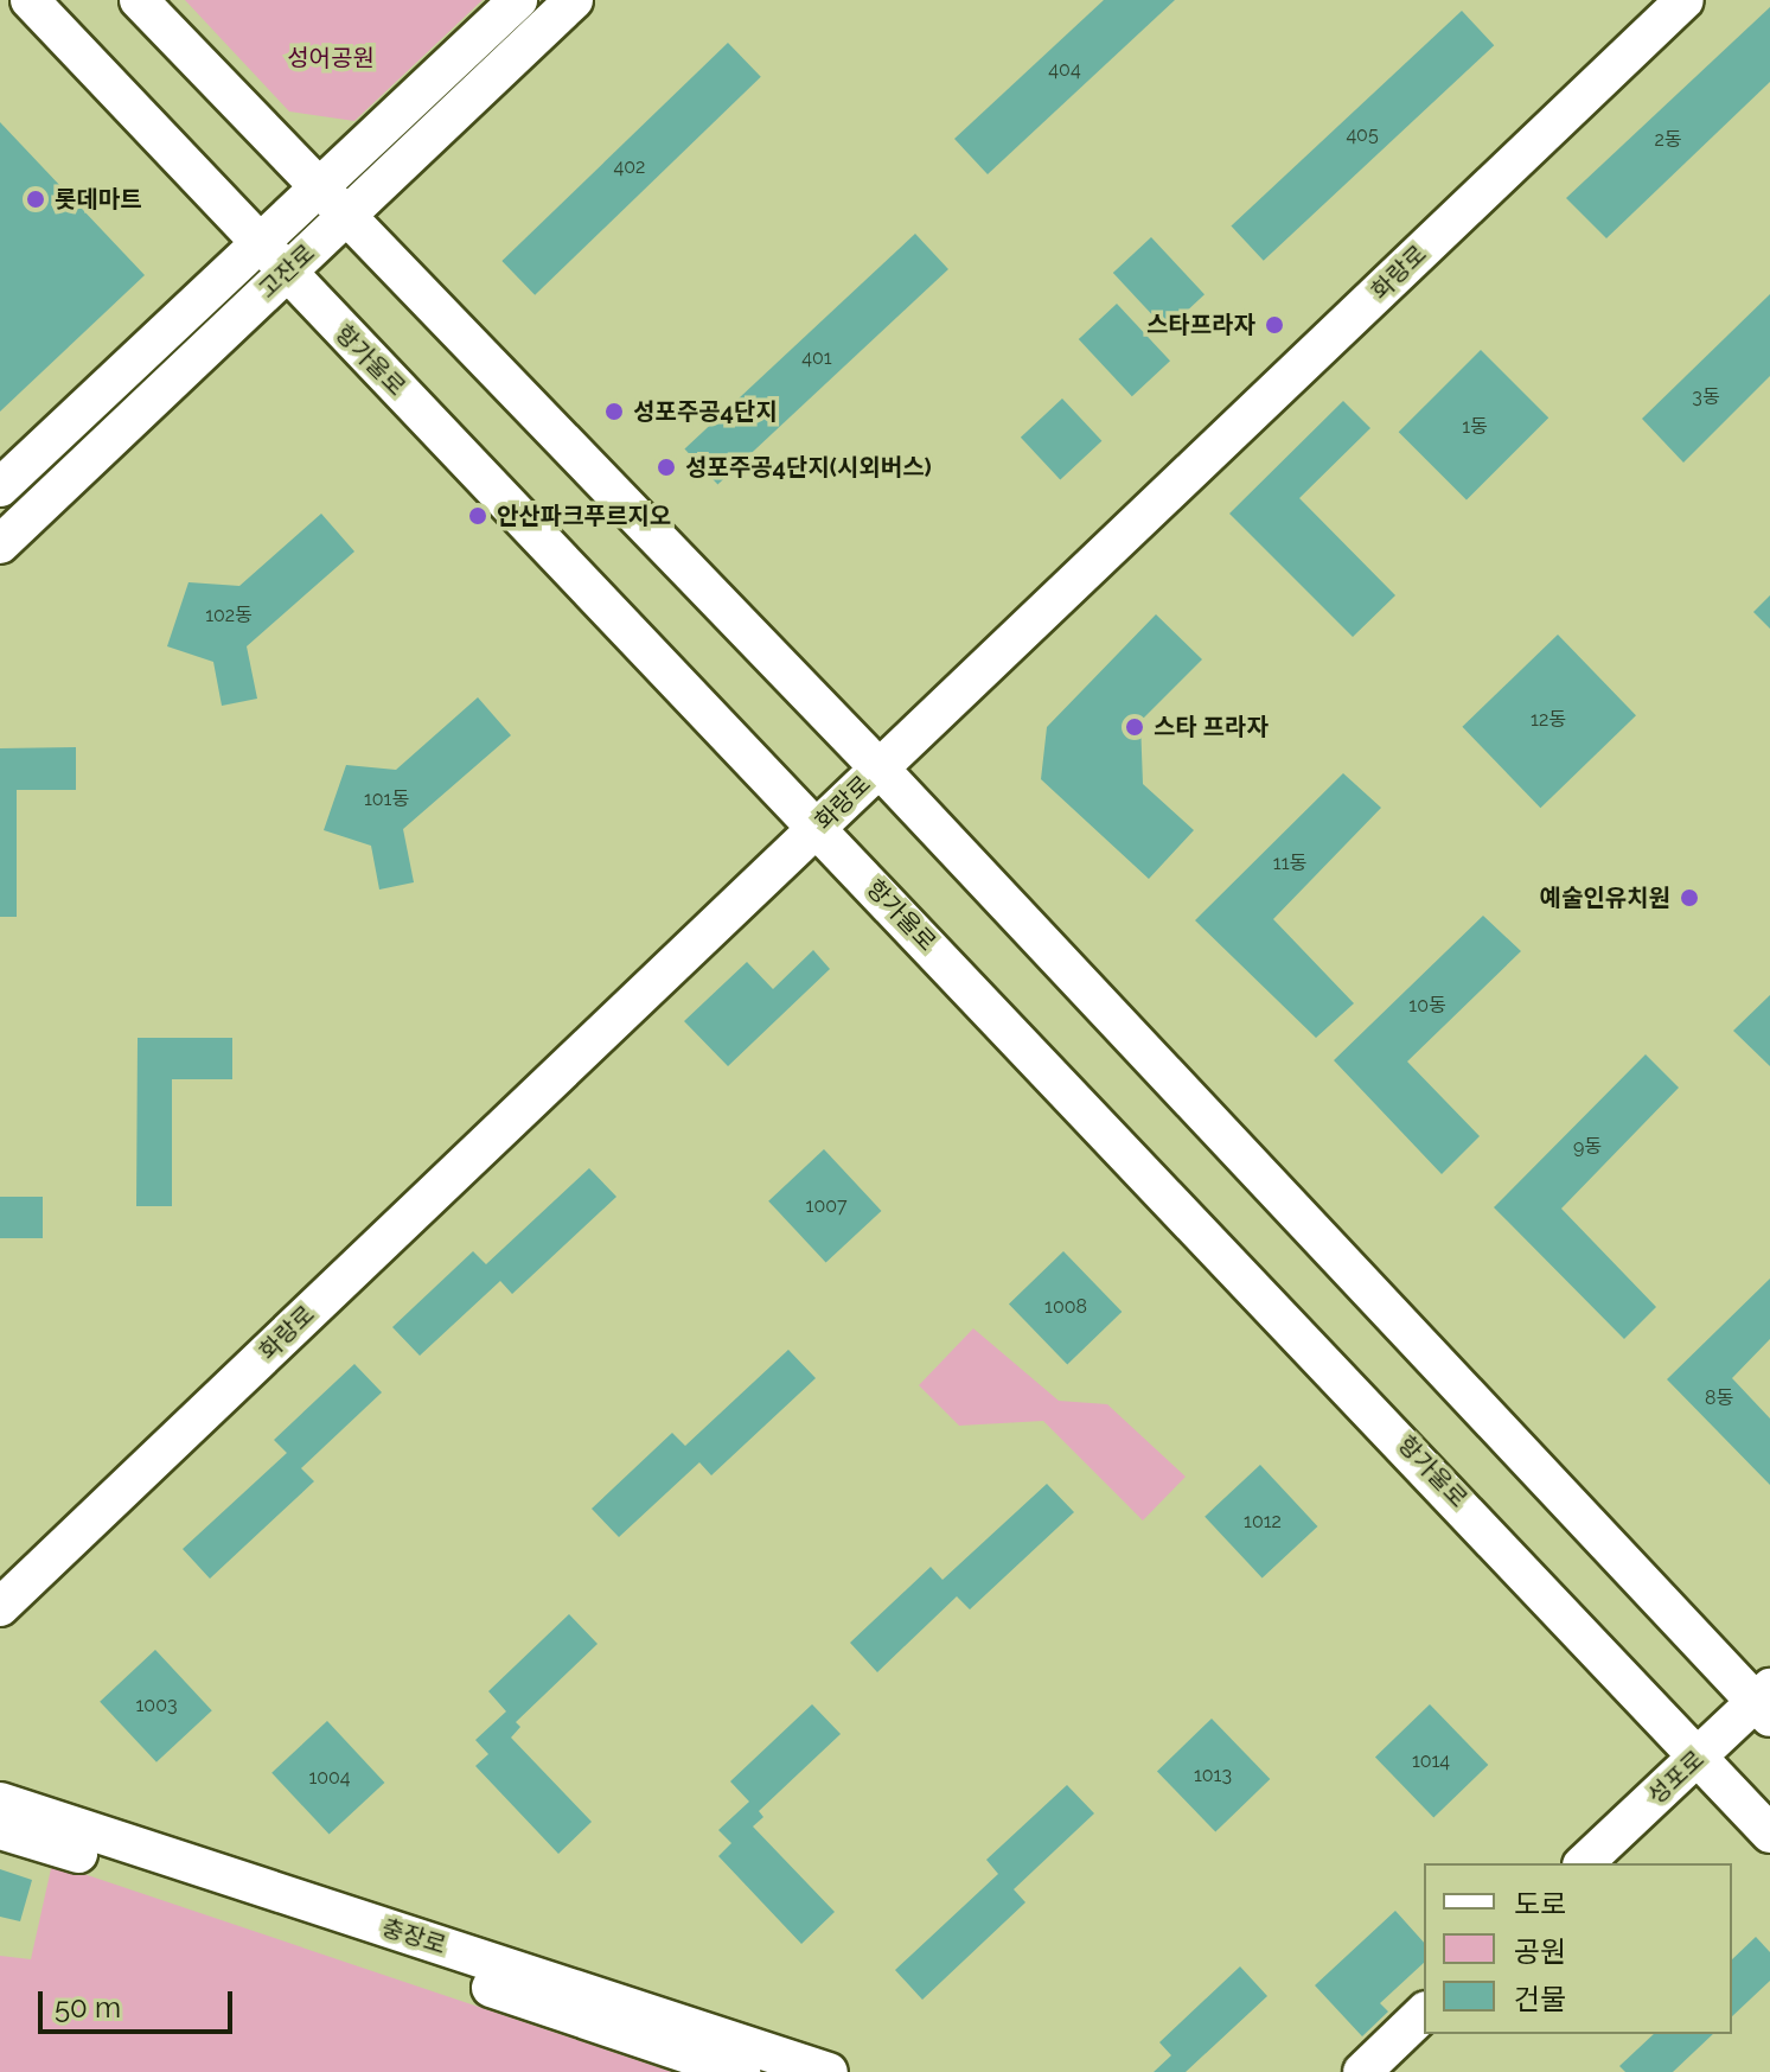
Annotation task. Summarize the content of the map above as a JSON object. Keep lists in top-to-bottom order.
{
  "streets": {
    "street": [
      "고잔로",
      "화랑로",
      "항가울로",
      "성포로",
      "충장로"
    ]
  },
  "crossings": [
    ["고잔로", "항가울로"],
    ["화랑로", "항가울로"],
    ["항가울로", "성포로"]
  ],
  "parks": ["성어공원"],
  "places": [
    "롯데마트",
    "스타프라자",
    "성포주공4단지",
    "성포주공4단지(시외버스)",
    "안산파크푸르지오",
    "스타 프라자",
    "예술인유치원"
  ],
  "house_numbers": [
    "404",
    "405",
    "2동",
    "402",
    "401",
    "3동",
    "1동",
    "102동",
    "12동",
    "101동",
    "11동",
    "10동",
    "9동",
    "1007",
    "1008",
    "8동",
    "1012",
    "1003",
    "1014",
    "1013",
    "1004"
  ],
  "legend": ["도로", "공원", "건물"],
  "scale_bar": "50 m"
}
